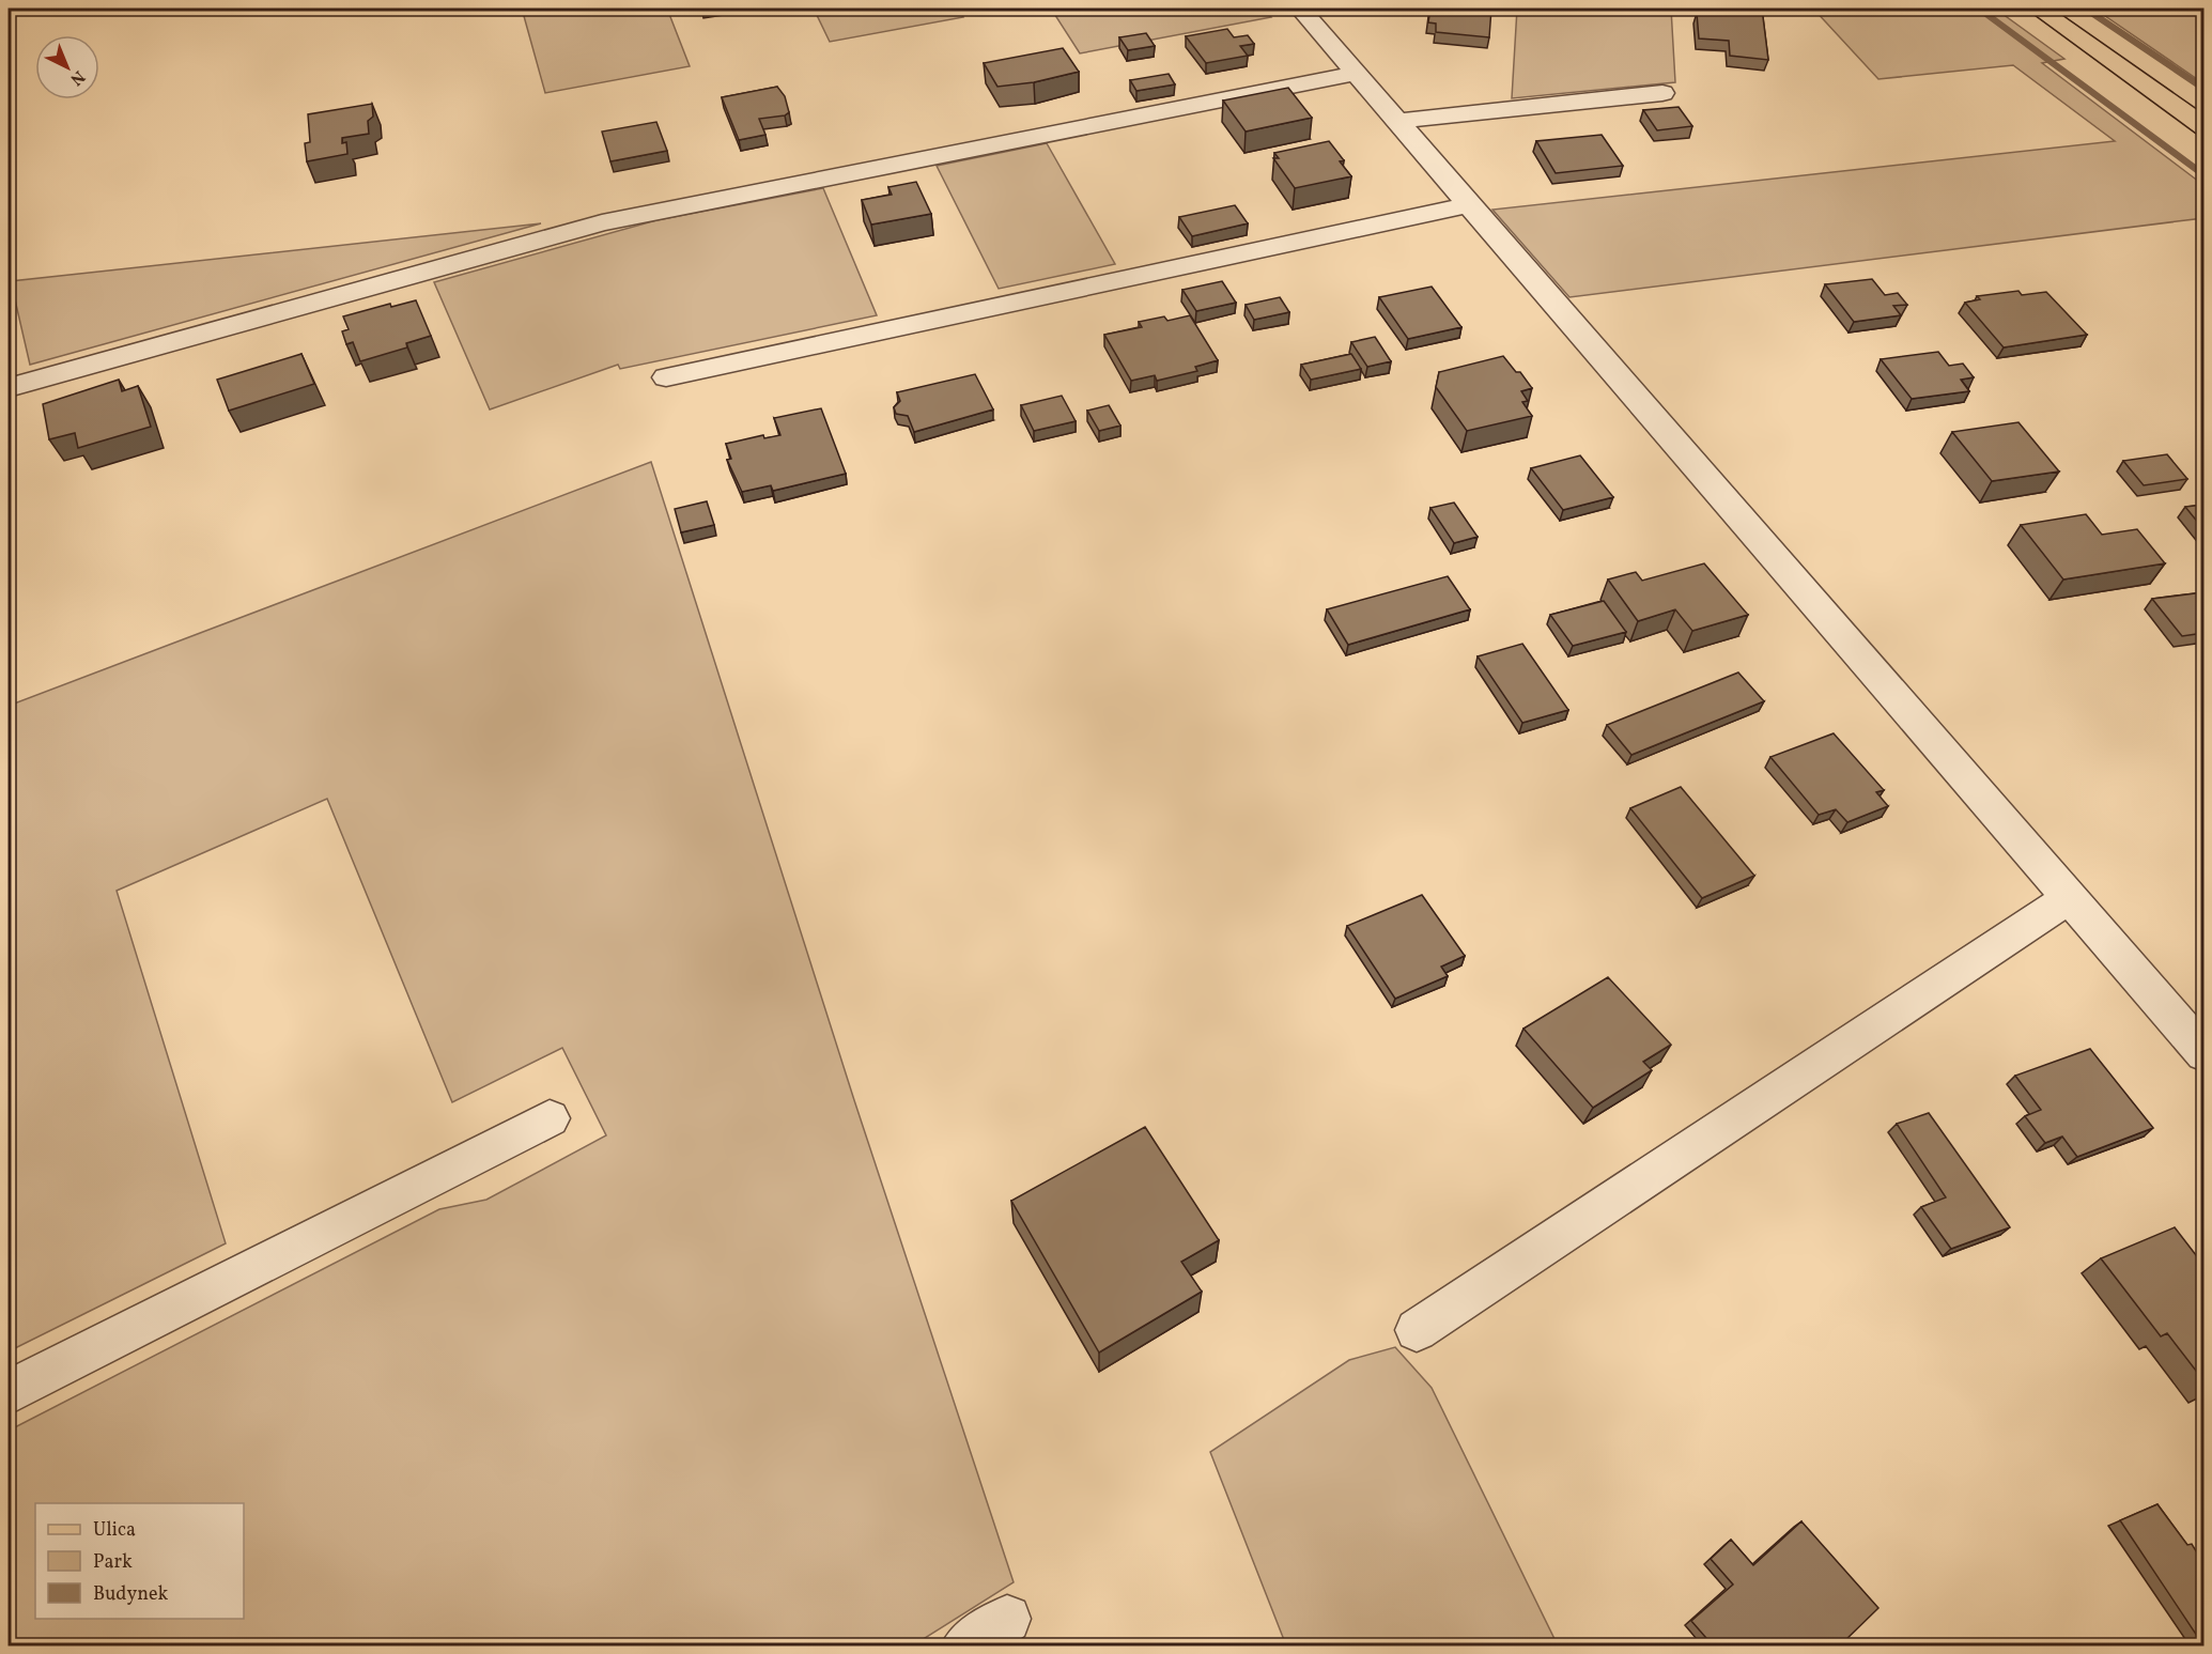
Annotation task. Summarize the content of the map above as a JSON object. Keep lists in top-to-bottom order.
{
  "legend": ["Ulica", "Park", "Budynek"],
  "north": "bottom right"
}
